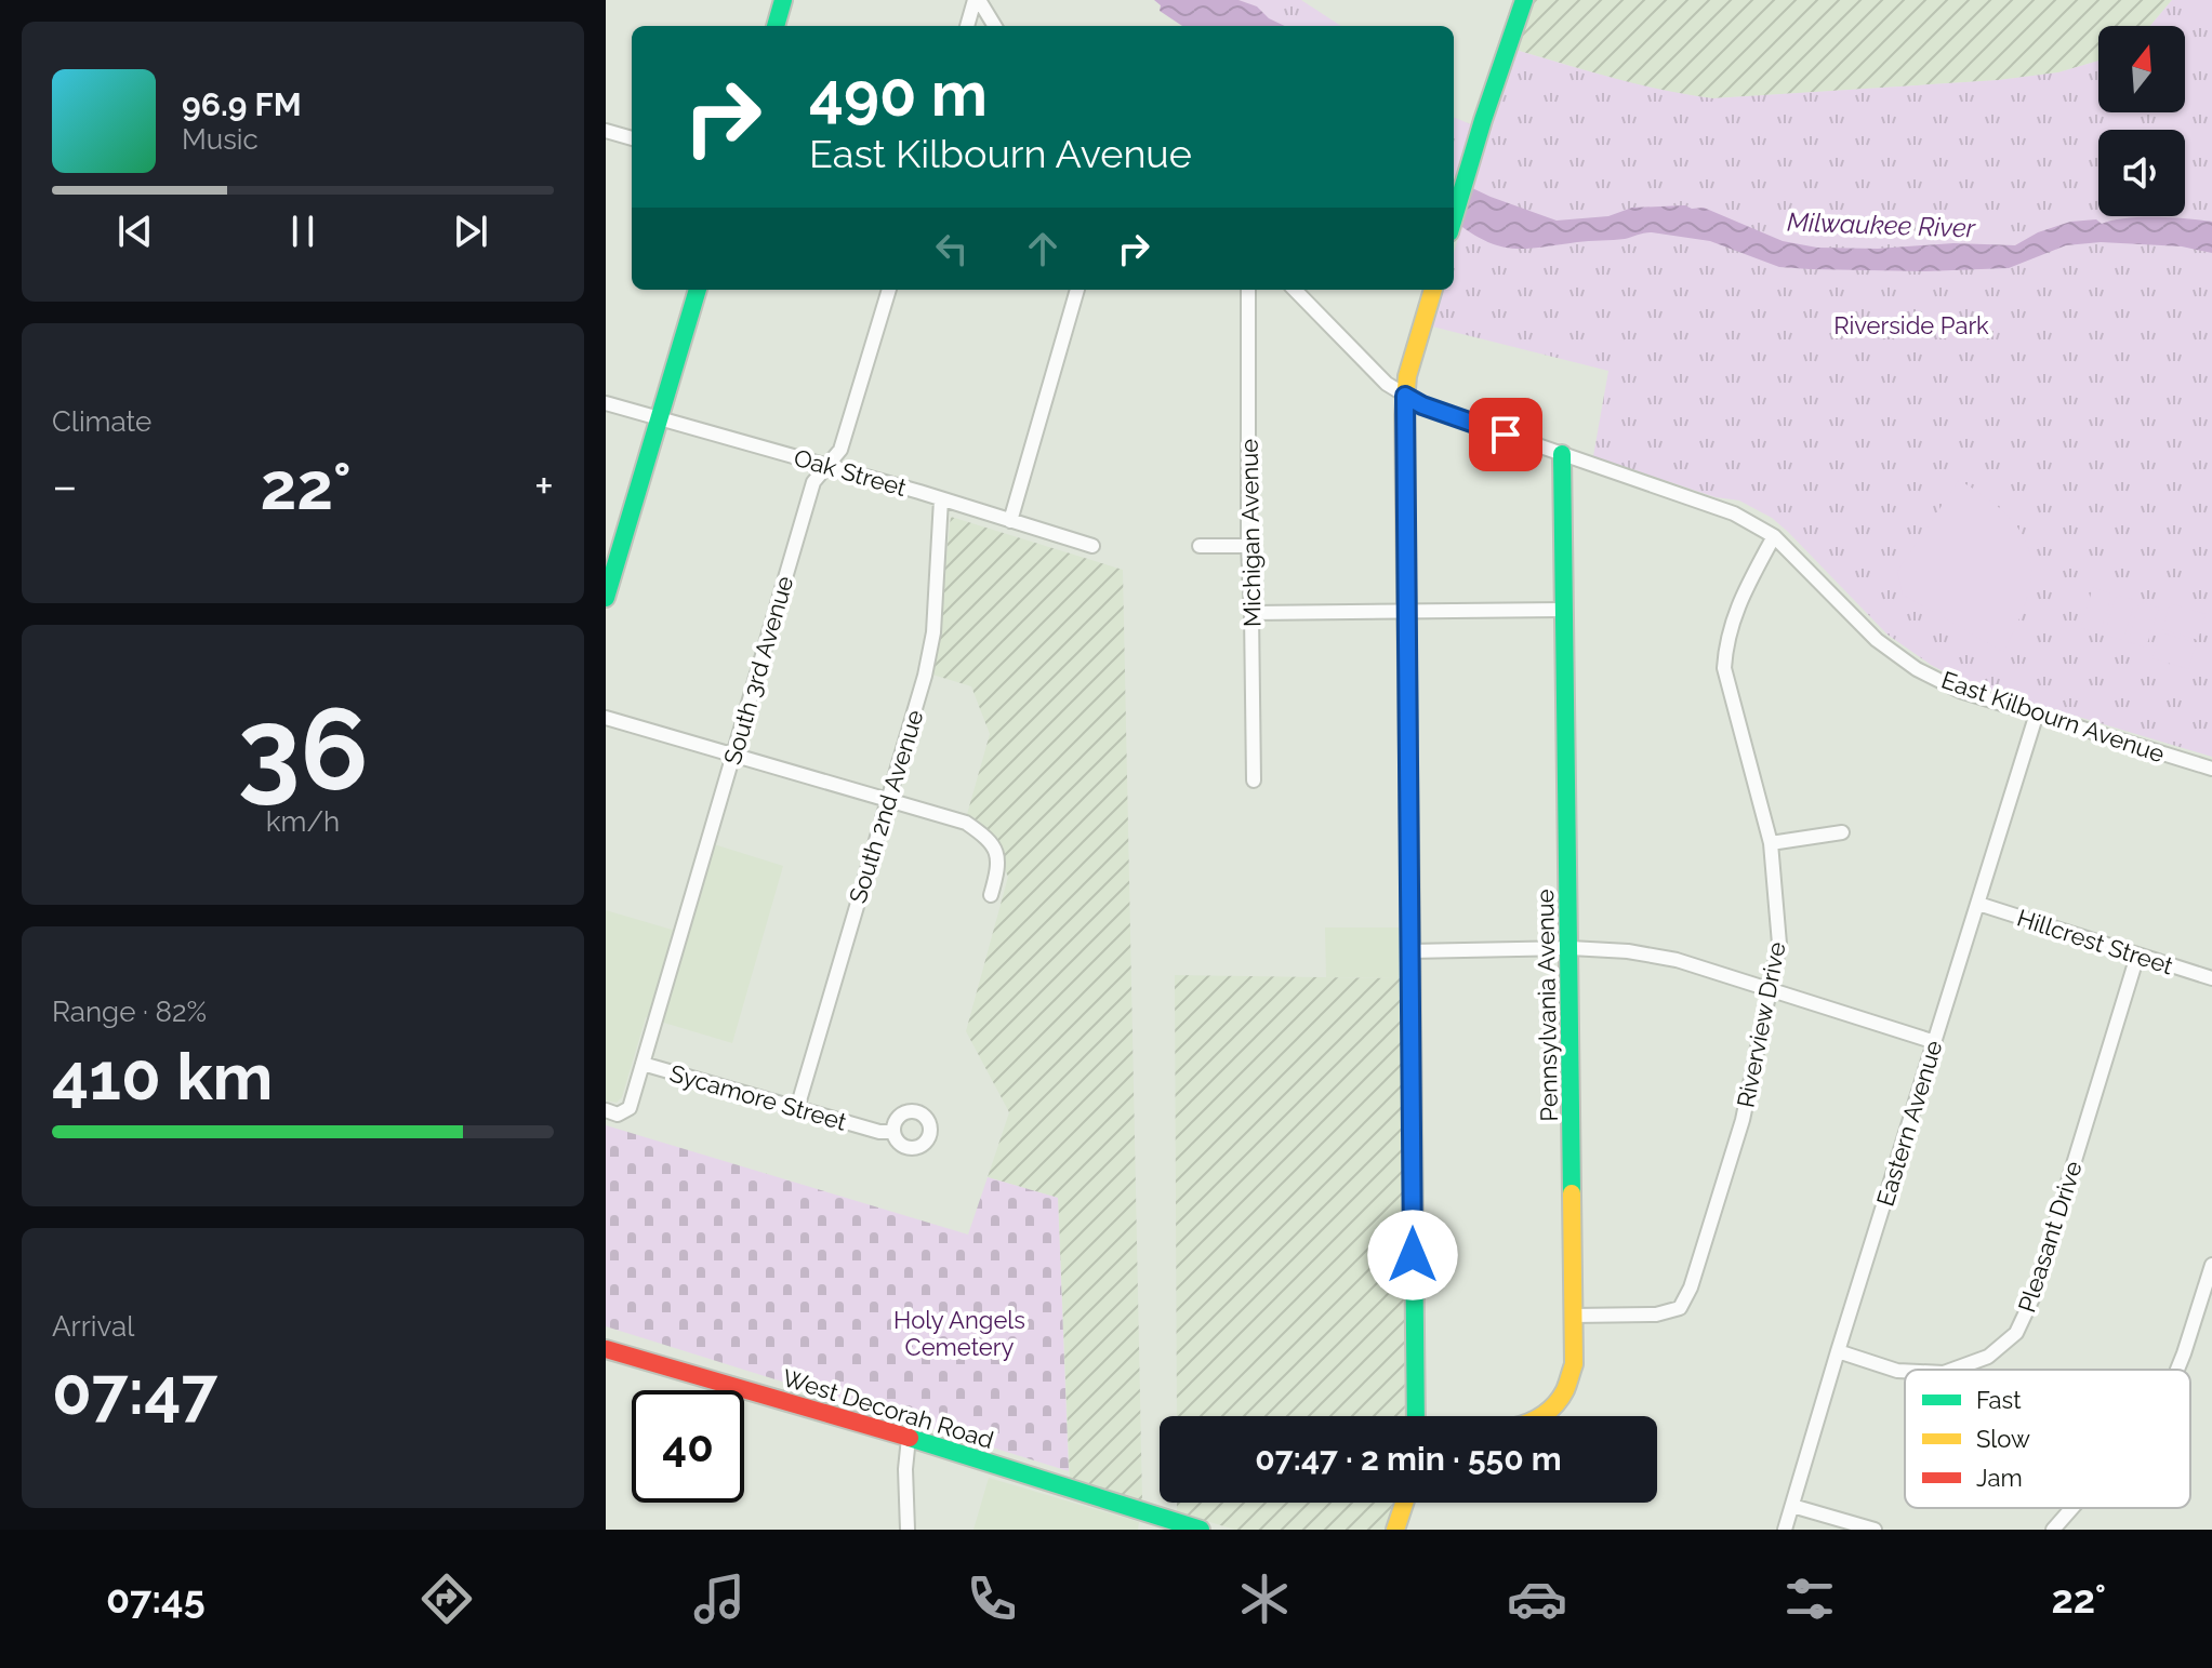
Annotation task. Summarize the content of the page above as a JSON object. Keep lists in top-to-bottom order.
{
  "streets": {
    "street": [
      "Oak Street",
      "Michigan Avenue",
      "South 3rd Avenue",
      "East Kilbourn Avenue",
      "South 2nd Avenue",
      "Hillcrest Street",
      "Pennsylvania Avenue",
      "Riverview Drive",
      "Sycamore Street",
      "Eastern Avenue",
      "Pleasant Drive",
      "West Decorah Road"
    ]
  },
  "crossings": [
    ["Oak Street", "South 3rd Avenue"],
    ["Oak Street", "South 2nd Avenue"],
    ["South 3rd Avenue", "Sycamore Street"],
    ["East Kilbourn Avenue", "Pennsylvania Avenue"],
    ["East Kilbourn Avenue", "Riverview Drive"],
    ["East Kilbourn Avenue", "Eastern Avenue"],
    ["South 2nd Avenue", "Sycamore Street"],
    ["Hillcrest Street", "Eastern Avenue"],
    ["Hillcrest Street", "Pleasant Drive"],
    ["Pennsylvania Avenue", "Riverview Drive"],
    ["Eastern Avenue", "Pleasant Drive"]
  ],
  "water": ["Milwaukee River"],
  "parks": ["Riverside Park", "Holy Angels Cemetery"],
  "legend": ["Fast", "Slow", "Jam"],
  "north": "top",
  "page": {
    "turn": ["490 m", "East Kilbourn Avenue"],
    "song": ["96.9 FM", "Music"],
    "tile": [
      "Climate",
      ["36", "km/h"],
      ["Range · 82%", "410 km"],
      ["Arrival", "07:47"]
    ],
    "heat": ["−", "22°", "+"],
    "limit": "40",
    "trip": "07:47 · 2 min · 550 m",
    "tabs": ["07:45", "22°"]
  }
}
